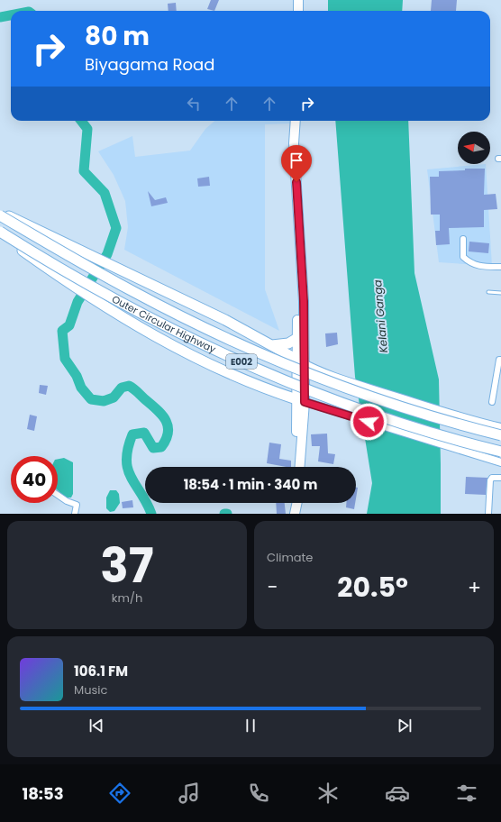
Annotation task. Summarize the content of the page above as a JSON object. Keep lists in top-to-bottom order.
{
  "streets": {
    "highway": ["Outer Circular Highway", "E002"]
  },
  "water": ["Kelani Ganga"],
  "north": "left",
  "page": {
    "turn": ["80 m", "Biyagama Road"],
    "limit": "40",
    "trip": "18:54 · 1 min · 340 m",
    "tile": [
      ["37", "km/h"],
      "Climate"
    ],
    "heat": ["−", "20.5°", "+"],
    "song": ["106.1 FM", "Music"],
    "tabs": "18:53"
  }
}
